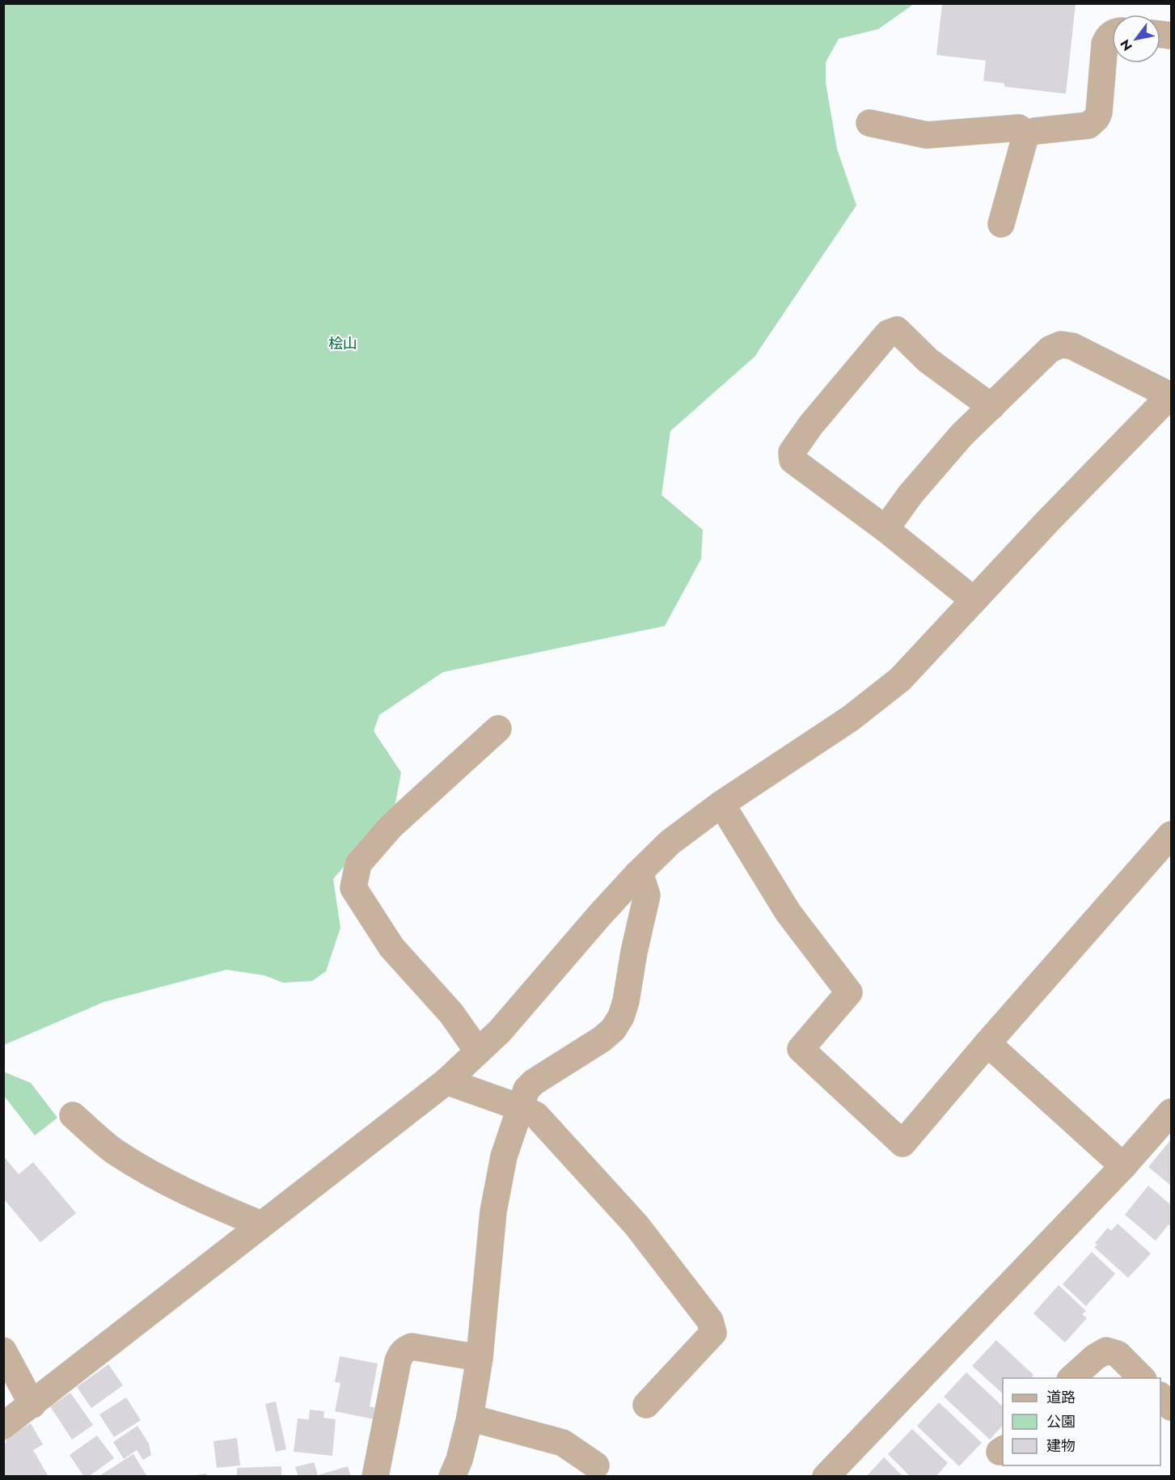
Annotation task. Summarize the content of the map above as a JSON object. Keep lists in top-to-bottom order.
{
  "parks": ["桧山"],
  "legend": ["道路", "公園", "建物"],
  "north": "bottom left"
}
